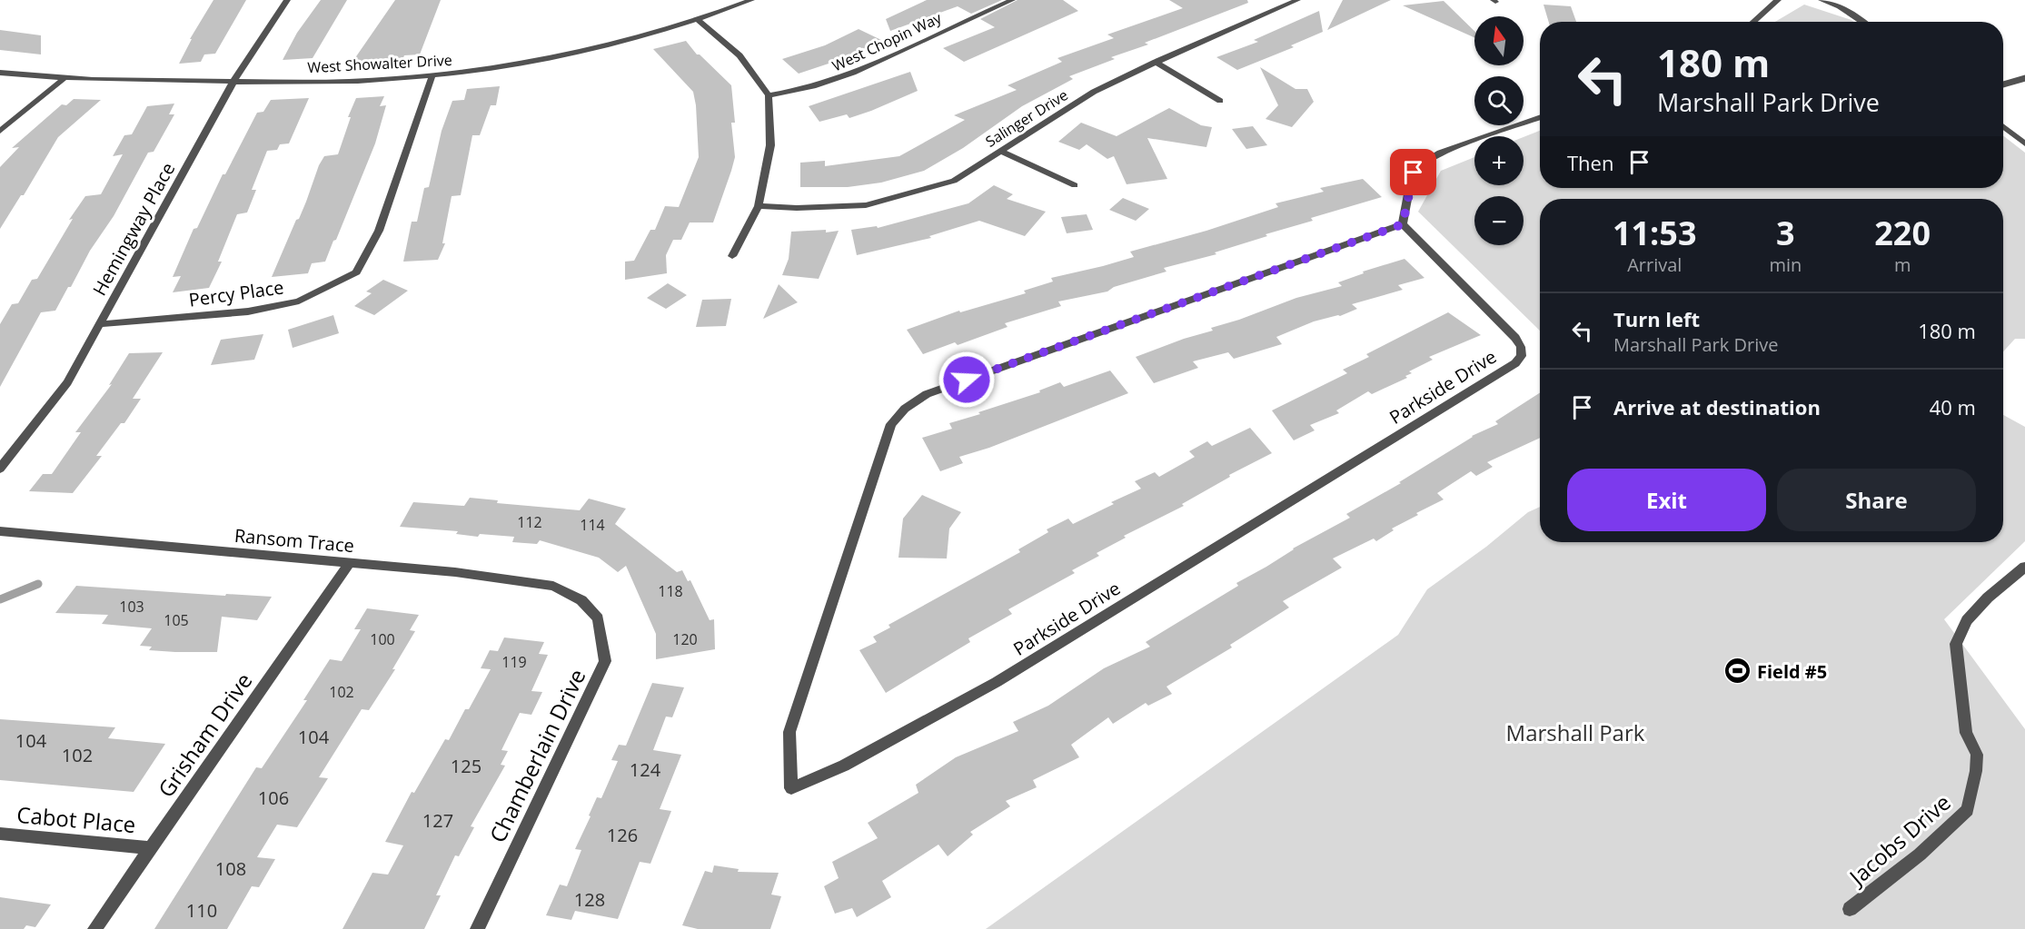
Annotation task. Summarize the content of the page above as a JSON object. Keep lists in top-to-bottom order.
{
  "streets": {
    "street": [
      "West Chopin Way",
      "West Showalter Drive",
      "Salinger Drive",
      "Hemingway Place",
      "Percy Place",
      "Parkside Drive",
      "Ransom Trace",
      "Grisham Drive",
      "Chamberlain Drive",
      "Cabot Place",
      "Jacobs Drive"
    ]
  },
  "crossings": [
    ["West Showalter Drive", "Hemingway Place"],
    ["West Showalter Drive", "Percy Place"],
    ["Hemingway Place", "Percy Place"],
    ["Ransom Trace", "Grisham Drive"],
    ["Ransom Trace", "Chamberlain Drive"],
    ["Grisham Drive", "Cabot Place"]
  ],
  "parks": ["Marshall Park"],
  "places": {
    "sports": ["Field #5"]
  },
  "house_numbers": [
    "112",
    "114",
    "118",
    "103",
    "105",
    "100",
    "120",
    "119",
    "102",
    "104",
    "104",
    "102",
    "125",
    "124",
    "106",
    "127",
    "126",
    "108",
    "128",
    "110"
  ],
  "north": "top",
  "page": {
    "map_buttons": ["+", "−"],
    "turn": ["180 m", "Marshall Park Drive"],
    "then": "Then",
    "eta": [
      "11:53",
      "Arrival",
      "3",
      "min",
      "220",
      "m"
    ],
    "list": [
      {
        "name": "Turn left",
        "note": "Marshall Park Drive",
        "value": "180 m"
      },
      {
        "name": "Arrive at destination",
        "value": "40 m"
      }
    ],
    "buttons": ["Exit", "Share"]
  }
}
